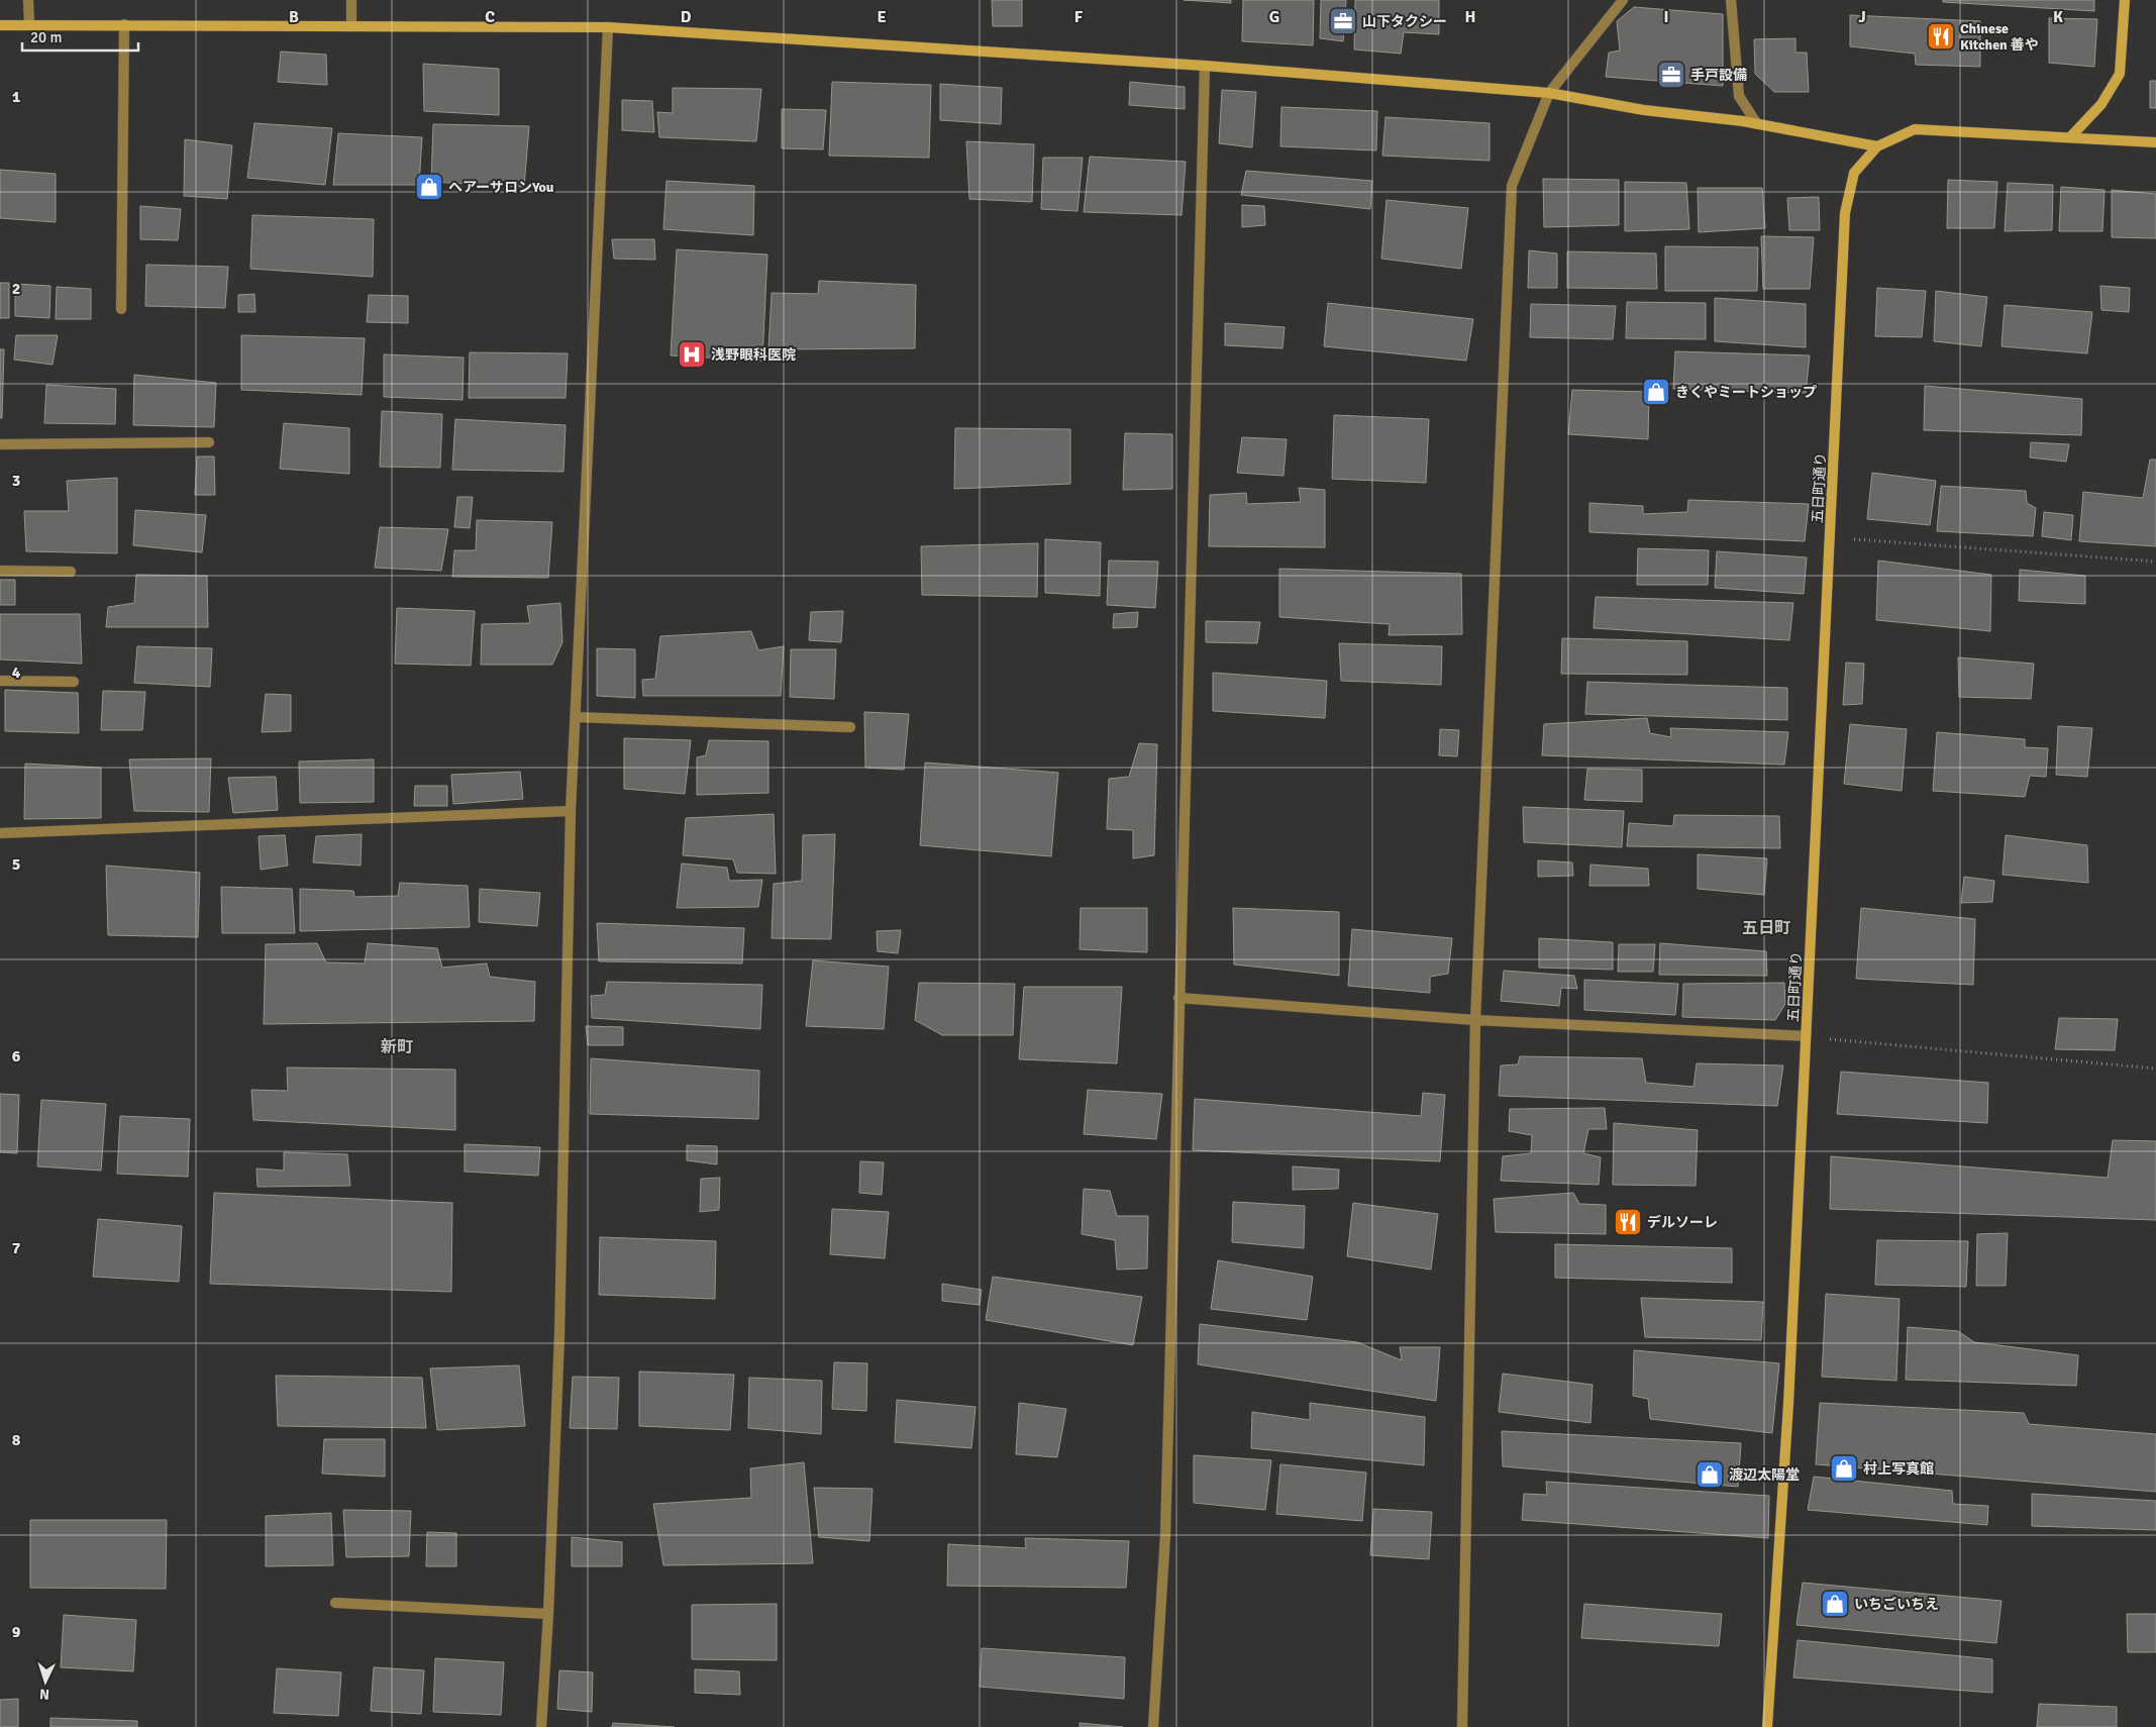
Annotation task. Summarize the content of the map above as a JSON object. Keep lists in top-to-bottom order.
{
  "streets": {
    "street": ["五日町通り"]
  },
  "districts": ["五日町", "新町"],
  "places": {
    "office": ["山下タクシー", "手戸設備"],
    "restaurant": ["Chinese Kitchen 善や", "デルソーレ"],
    "shop": [
      "ヘアーサロンYou",
      "きくやミートショップ",
      "村上写真館",
      "渡辺太陽堂",
      "いちごいちえ"
    ],
    "hospital": ["浅野眼科医院"]
  },
  "scale_bar": "20 m",
  "north": "bottom",
  "grid": {
    "columns": [
      "B",
      "C",
      "D",
      "E",
      "F",
      "G",
      "H",
      "I",
      "J",
      "K"
    ],
    "rows": [
      "1",
      "2",
      "3",
      "4",
      "5",
      "6",
      "7",
      "8",
      "9"
    ]
  }
}
